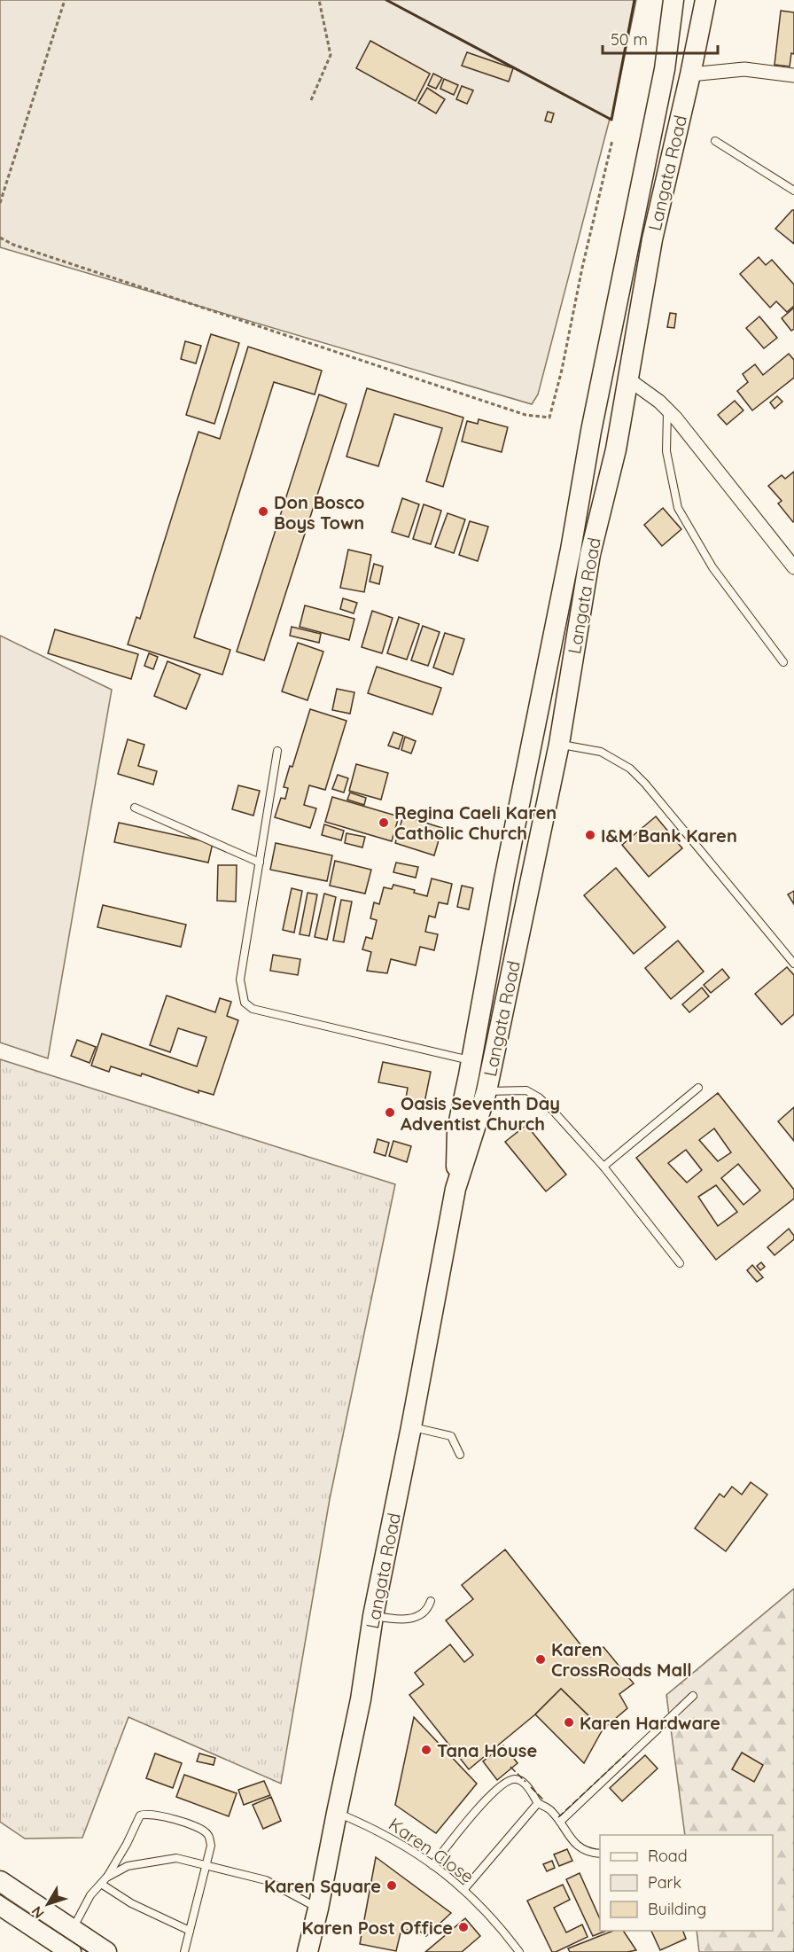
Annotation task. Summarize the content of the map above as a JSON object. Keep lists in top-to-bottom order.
{
  "streets": {
    "main road": ["Langata Road"],
    "lane": ["Karen Close"]
  },
  "crossings": [
    ["Langata Road", "Karen Close"]
  ],
  "places": [
    "Don Bosco Boys Town",
    "Regina Caeli Karen Catholic Church",
    "I&M Bank Karen",
    "Oasis Seventh Day Adventist Church",
    "Karen CrossRoads Mall",
    "Karen Hardware",
    "Tana House",
    "Karen Square",
    "Karen Post Office"
  ],
  "legend": ["Road", "Park", "Building"],
  "scale_bar": "50 m",
  "north": "bottom left"
}
